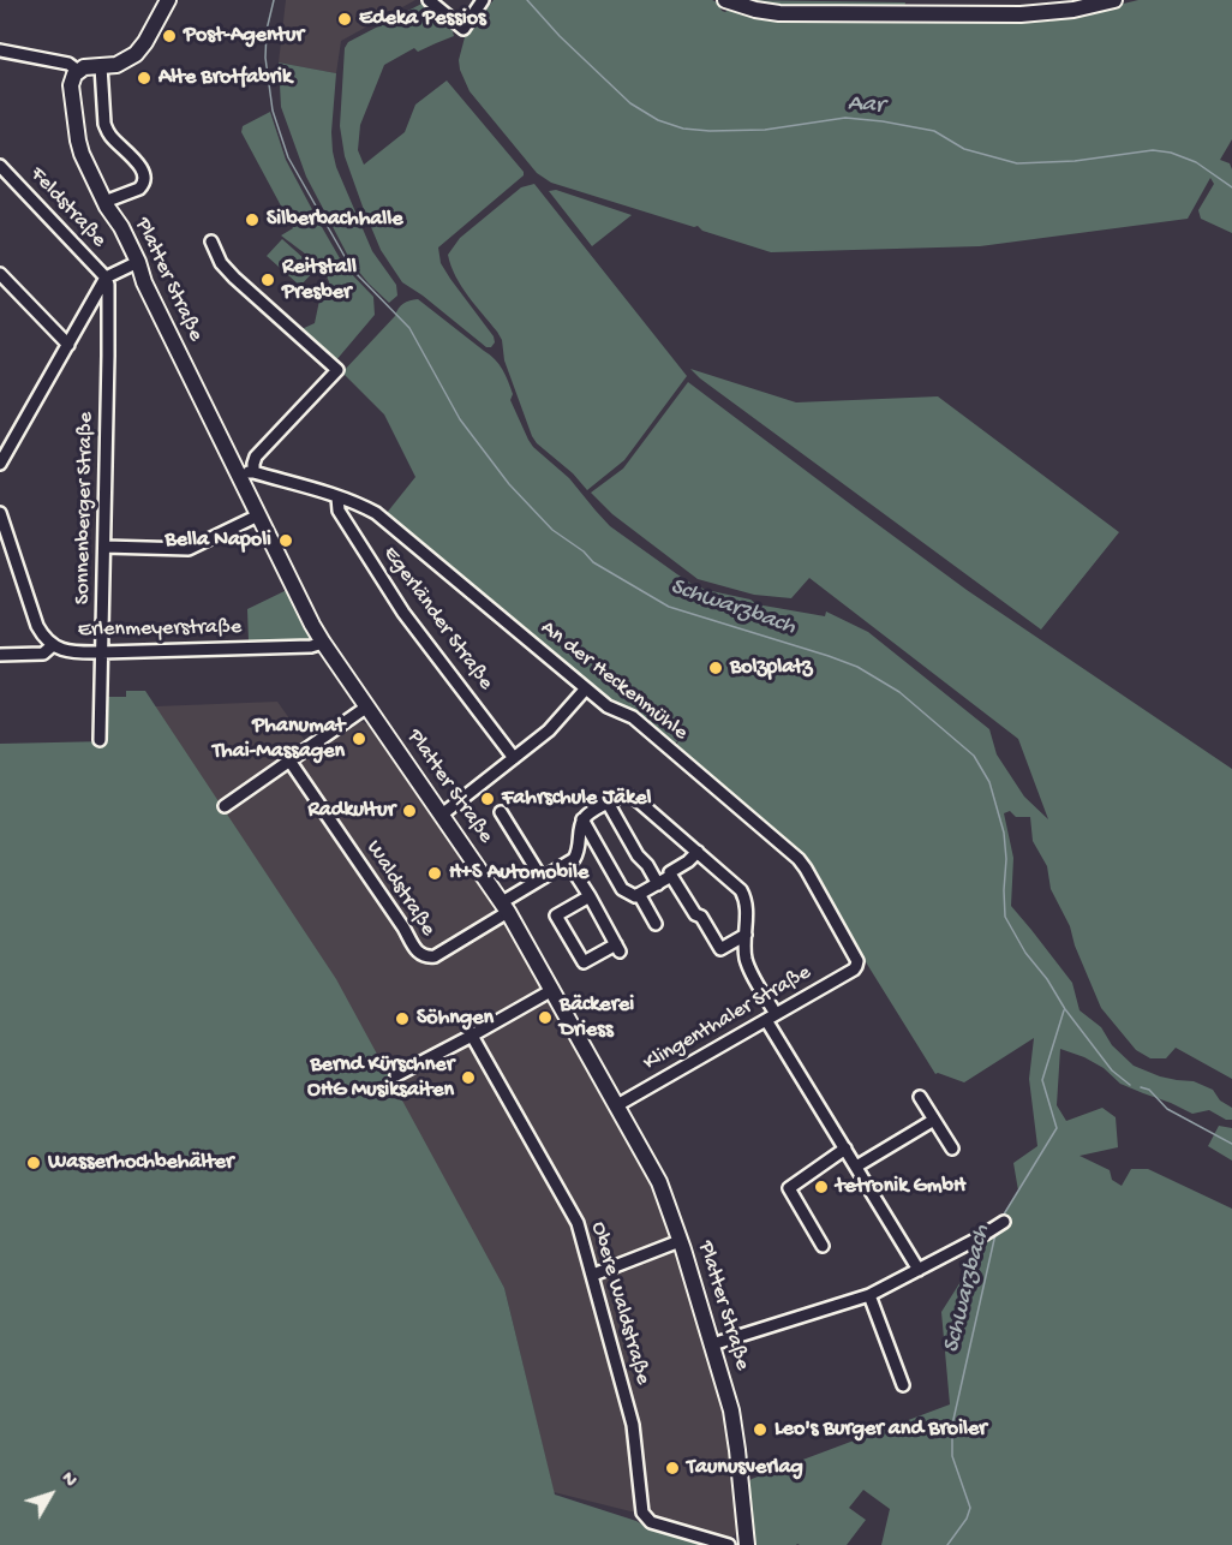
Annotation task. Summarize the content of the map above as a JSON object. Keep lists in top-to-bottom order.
{
  "streets": {
    "main road": ["Platter Straße"],
    "street": [
      "Feldstraße",
      "Sonnenberger Straße",
      "Egerländer Straße",
      "Erlenmeyerstraße",
      "An der Heckenmühle",
      "Waldstraße",
      "Klingenthaler Straße",
      "Obere Waldstraße"
    ]
  },
  "crossings": [
    ["Feldstraße", "Sonnenberger Straße"],
    ["Platter Straße", "Erlenmeyerstraße"],
    ["Platter Straße", "An der Heckenmühle"],
    ["Platter Straße", "Waldstraße"],
    ["Platter Straße", "Klingenthaler Straße"],
    ["Sonnenberger Straße", "Erlenmeyerstraße"],
    ["Egerländer Straße", "An der Heckenmühle"],
    ["An der Heckenmühle", "Klingenthaler Straße"]
  ],
  "water": ["Aar", "Schwarzbach"],
  "places": [
    "Edeka Pessios",
    "Post-Agentur",
    "Alte Brotfabrik",
    "Silberbachhalle",
    "Reitstall Presber",
    "Bella Napoli",
    "Bolzplatz",
    "Phanumat Thai-Massagen",
    "Fahrschule Jäkel",
    "Radkultur",
    "H+S Automobile",
    "Bäckerei Driess",
    "Söhngen",
    "Bernd Kürschner OHG Musiksaiten",
    "Wasserhochbehälter",
    "tetronik GmbH",
    "Leo's Burger and Broiler",
    "Taunusverlag"
  ],
  "north": "top right"
}
